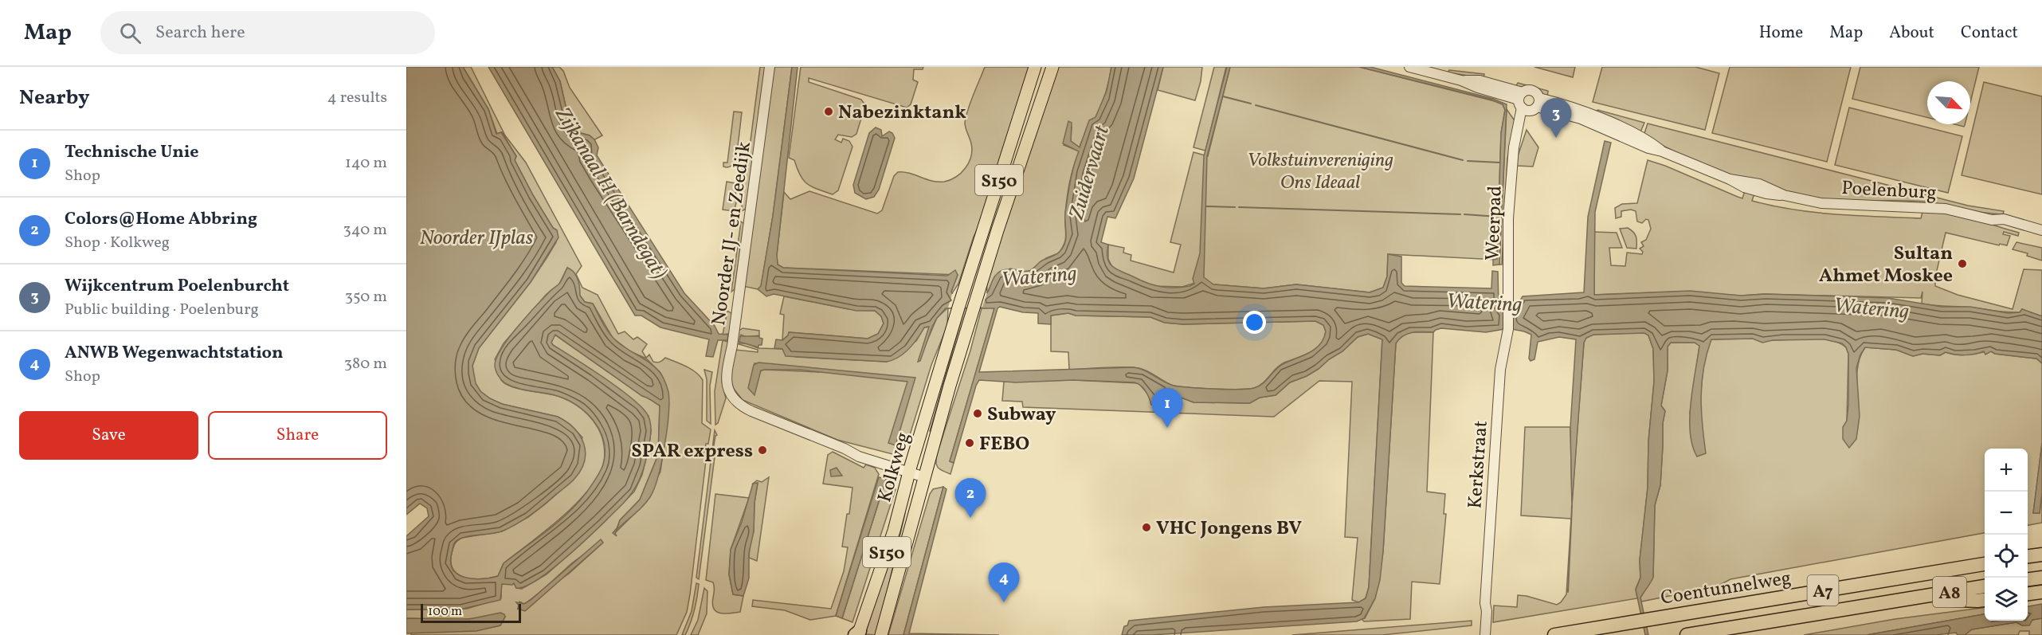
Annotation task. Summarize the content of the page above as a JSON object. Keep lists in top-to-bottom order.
{
  "streets": {
    "highway": ["Coentunnelweg", "A7", "A8"],
    "main road": ["S150", "Kolkweg"],
    "street": [
      "Poelenburg",
      "Weerpad",
      "Noorder IJ- en Zeedijk",
      "Kerkstraat"
    ]
  },
  "crossings": [
    ["Poelenburg", "Weerpad"],
    ["Weerpad", "Kerkstraat"],
    ["Noorder IJ- en Zeedijk", "Kolkweg"]
  ],
  "water": [
    "Zuidervaart",
    "Zijkanaal H (Barndegat)",
    "Noorder IJplas",
    "Watering"
  ],
  "parks": ["Volkstuinvereniging Ons Ideaal"],
  "places": [
    "Nabezinktank",
    "Sultan Ahmet Moskee",
    "Subway",
    "FEBO",
    "SPAR express",
    "VHC Jongens BV"
  ],
  "scale_bar": "100 m",
  "north": "bottom right",
  "page": {
    "header": "Map",
    "search": "Search here",
    "nav": [
      "Home",
      "Map",
      "About",
      "Contact"
    ],
    "heading": ["Nearby", "4 results"],
    "pins": [
      "3",
      "1",
      "2",
      "4"
    ],
    "list": [
      {
        "mark": "1",
        "name": "Technische Unie",
        "note": "Shop",
        "value": "140 m"
      },
      {
        "mark": "2",
        "name": "Colors@Home Abbring",
        "note": "Shop · Kolkweg",
        "value": "340 m"
      },
      {
        "mark": "3",
        "name": "Wijkcentrum Poelenburcht",
        "note": "Public building · Poelenburg",
        "value": "350 m"
      },
      {
        "mark": "4",
        "name": "ANWB Wegenwachtstation",
        "note": "Shop",
        "value": "380 m"
      }
    ],
    "buttons": ["Save", "Share"],
    "map_buttons": ["+", "−"],
    "scale": "100 m"
  }
}
